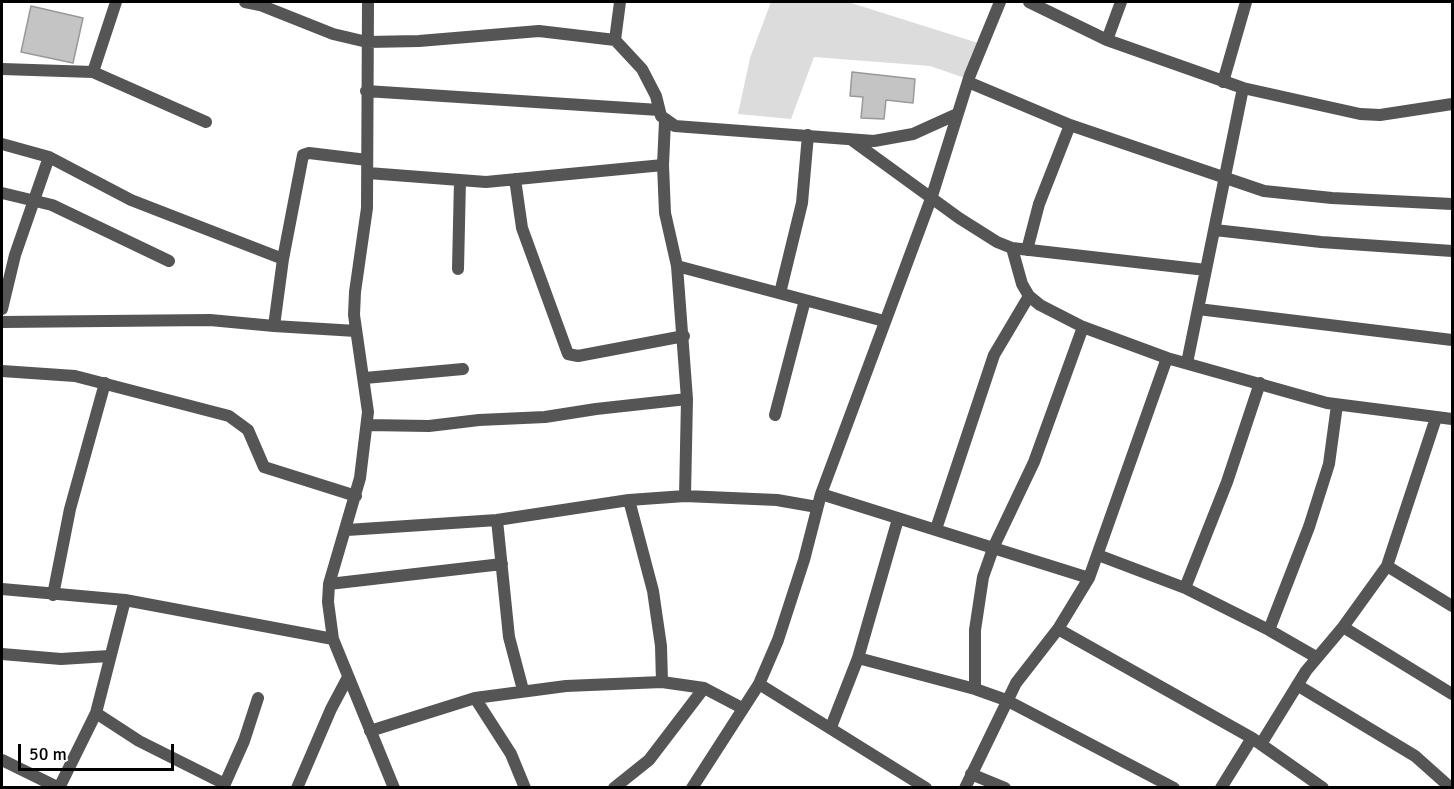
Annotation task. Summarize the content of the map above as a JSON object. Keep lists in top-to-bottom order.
{
  "scale_bar": "50 m"
}
